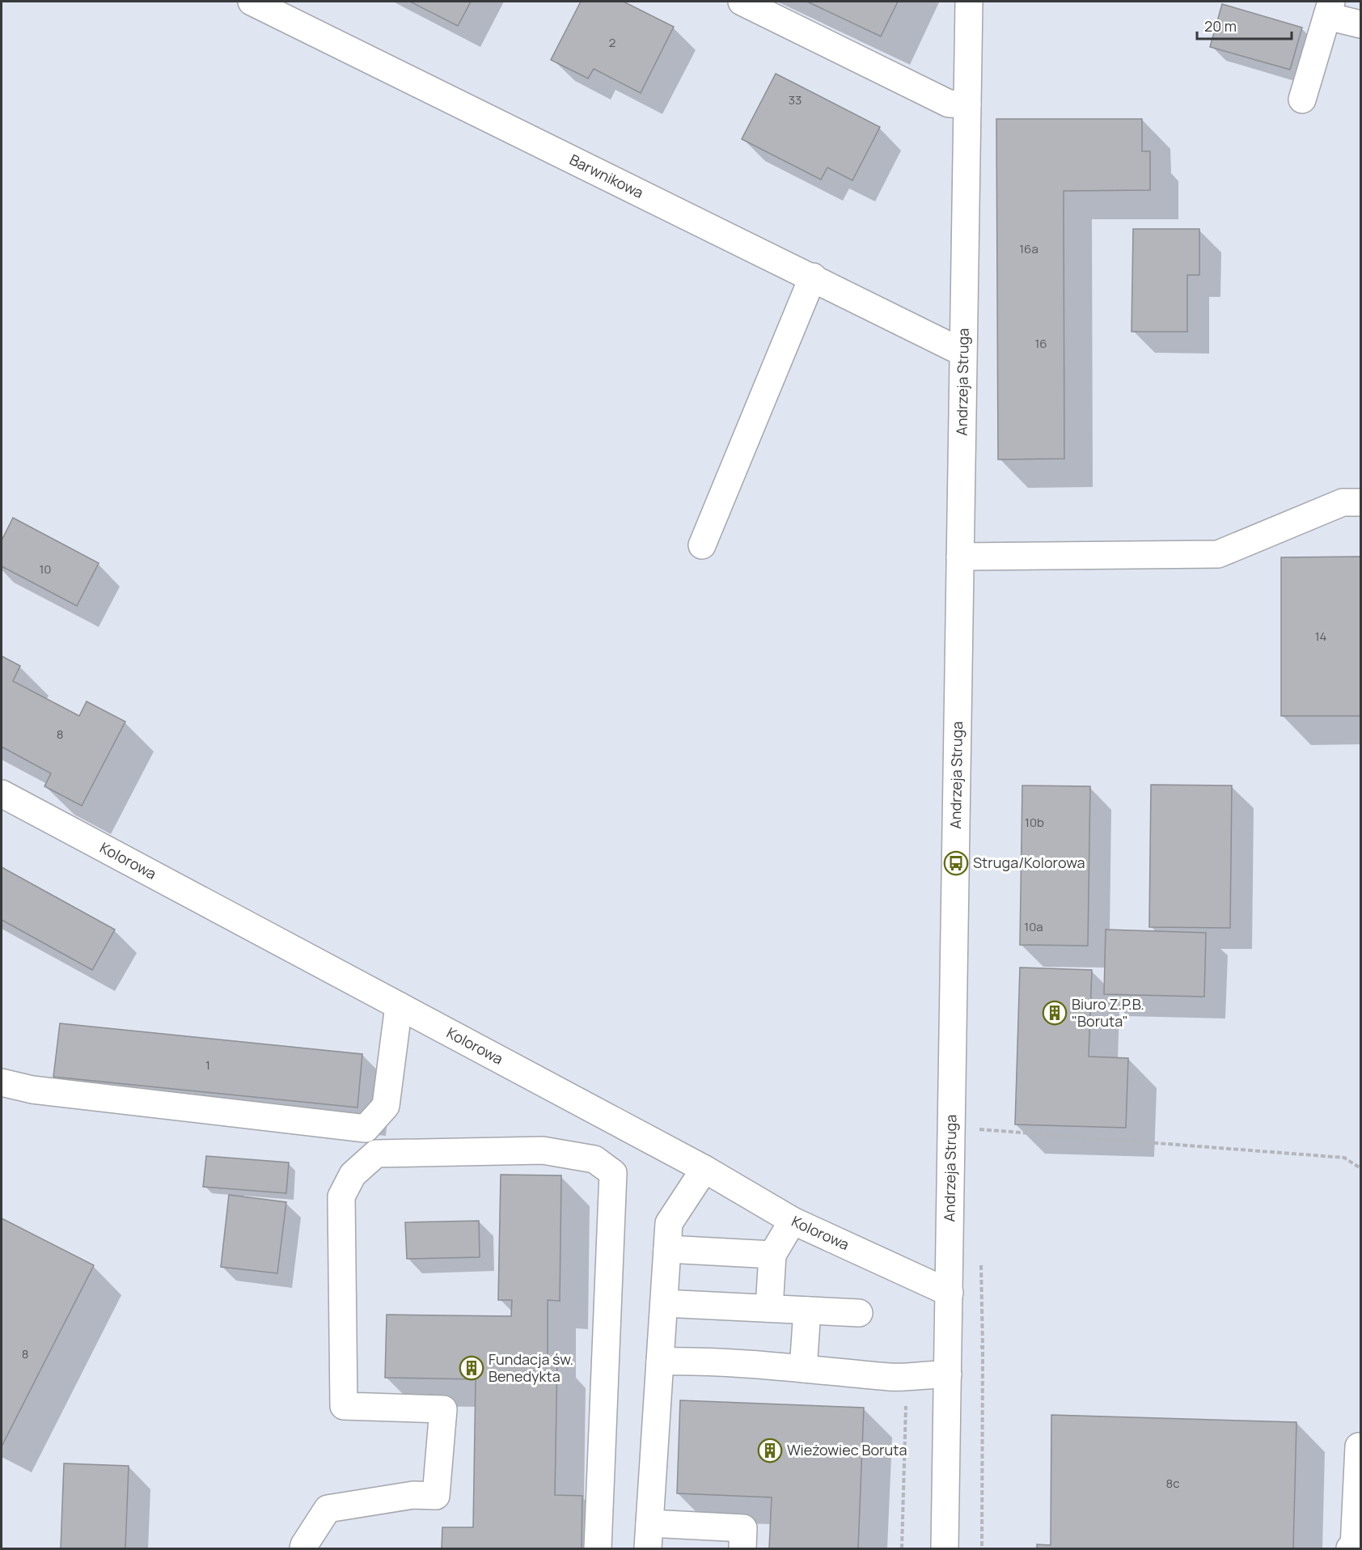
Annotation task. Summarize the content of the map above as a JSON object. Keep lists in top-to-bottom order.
{
  "streets": {
    "street": ["Barwnikowa", "Andrzeja Struga", "Kolorowa"]
  },
  "crossings": [
    ["Barwnikowa", "Andrzeja Struga"],
    ["Andrzeja Struga", "Kolorowa"]
  ],
  "places": {
    "bus stop": ["Struga/Kolorowa"],
    "building": ["Biuro Z.P.B. \"Boruta\"", "Fundacja św. Benedykta", "Wieżowiec Boruta"]
  },
  "house_numbers": [
    "2",
    "33",
    "16a",
    "16",
    "10",
    "14",
    "8",
    "10b",
    "10a",
    "1",
    "8",
    "8c"
  ],
  "scale_bar": "20 m"
}
